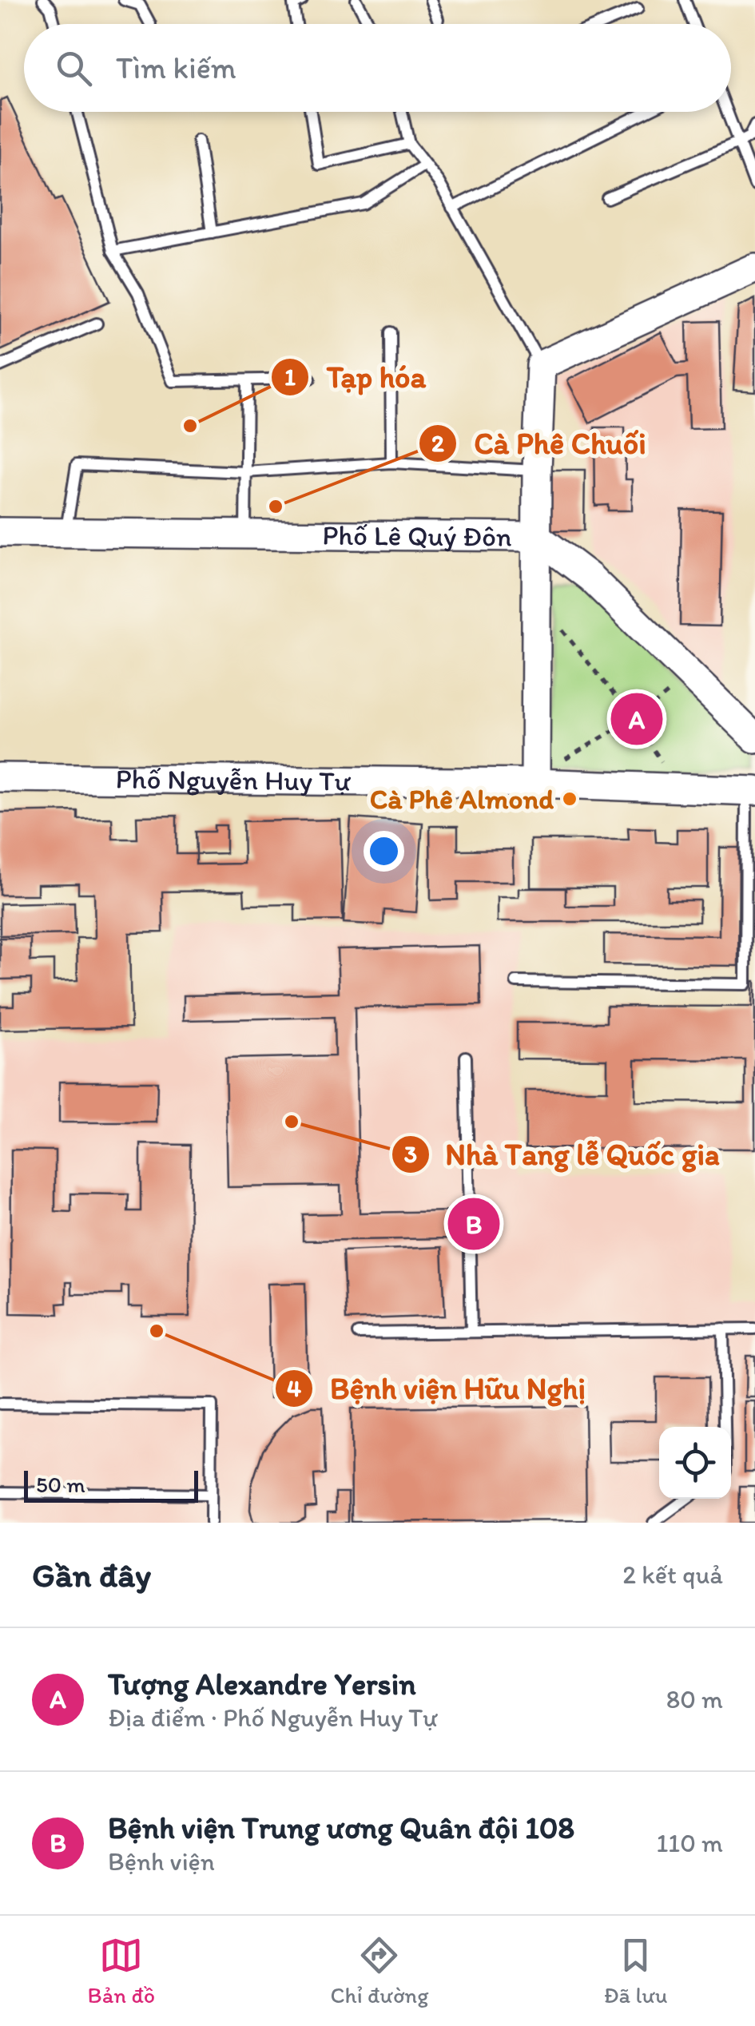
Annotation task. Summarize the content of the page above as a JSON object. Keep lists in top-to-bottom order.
{
  "streets": {
    "street": ["Phố Lê Quý Đôn", "Phố Nguyễn Huy Tự"]
  },
  "places": [
    "Tạp hóa",
    "Cà Phê Chuối",
    "Cà Phê Almond",
    "Nhà Tang lễ Quốc gia",
    "Bệnh viện Hữu Nghị"
  ],
  "scale_bar": "50 m",
  "page": {
    "search": "Tìm kiếm",
    "pins": ["A", "B"],
    "scale": "50 m",
    "heading": ["Gần đây", "2 kết quả"],
    "list": [
      {
        "mark": "A",
        "name": "Tượng Alexandre Yersin",
        "note": "Địa điểm · Phố Nguyễn Huy Tự",
        "value": "80 m"
      },
      {
        "mark": "B",
        "name": "Bệnh viện Trung ương Quân đội 108",
        "note": "Bệnh viện",
        "value": "110 m"
      }
    ],
    "nav": ["Bản đồ", "Chỉ đường", "Đã lưu"]
  }
}
